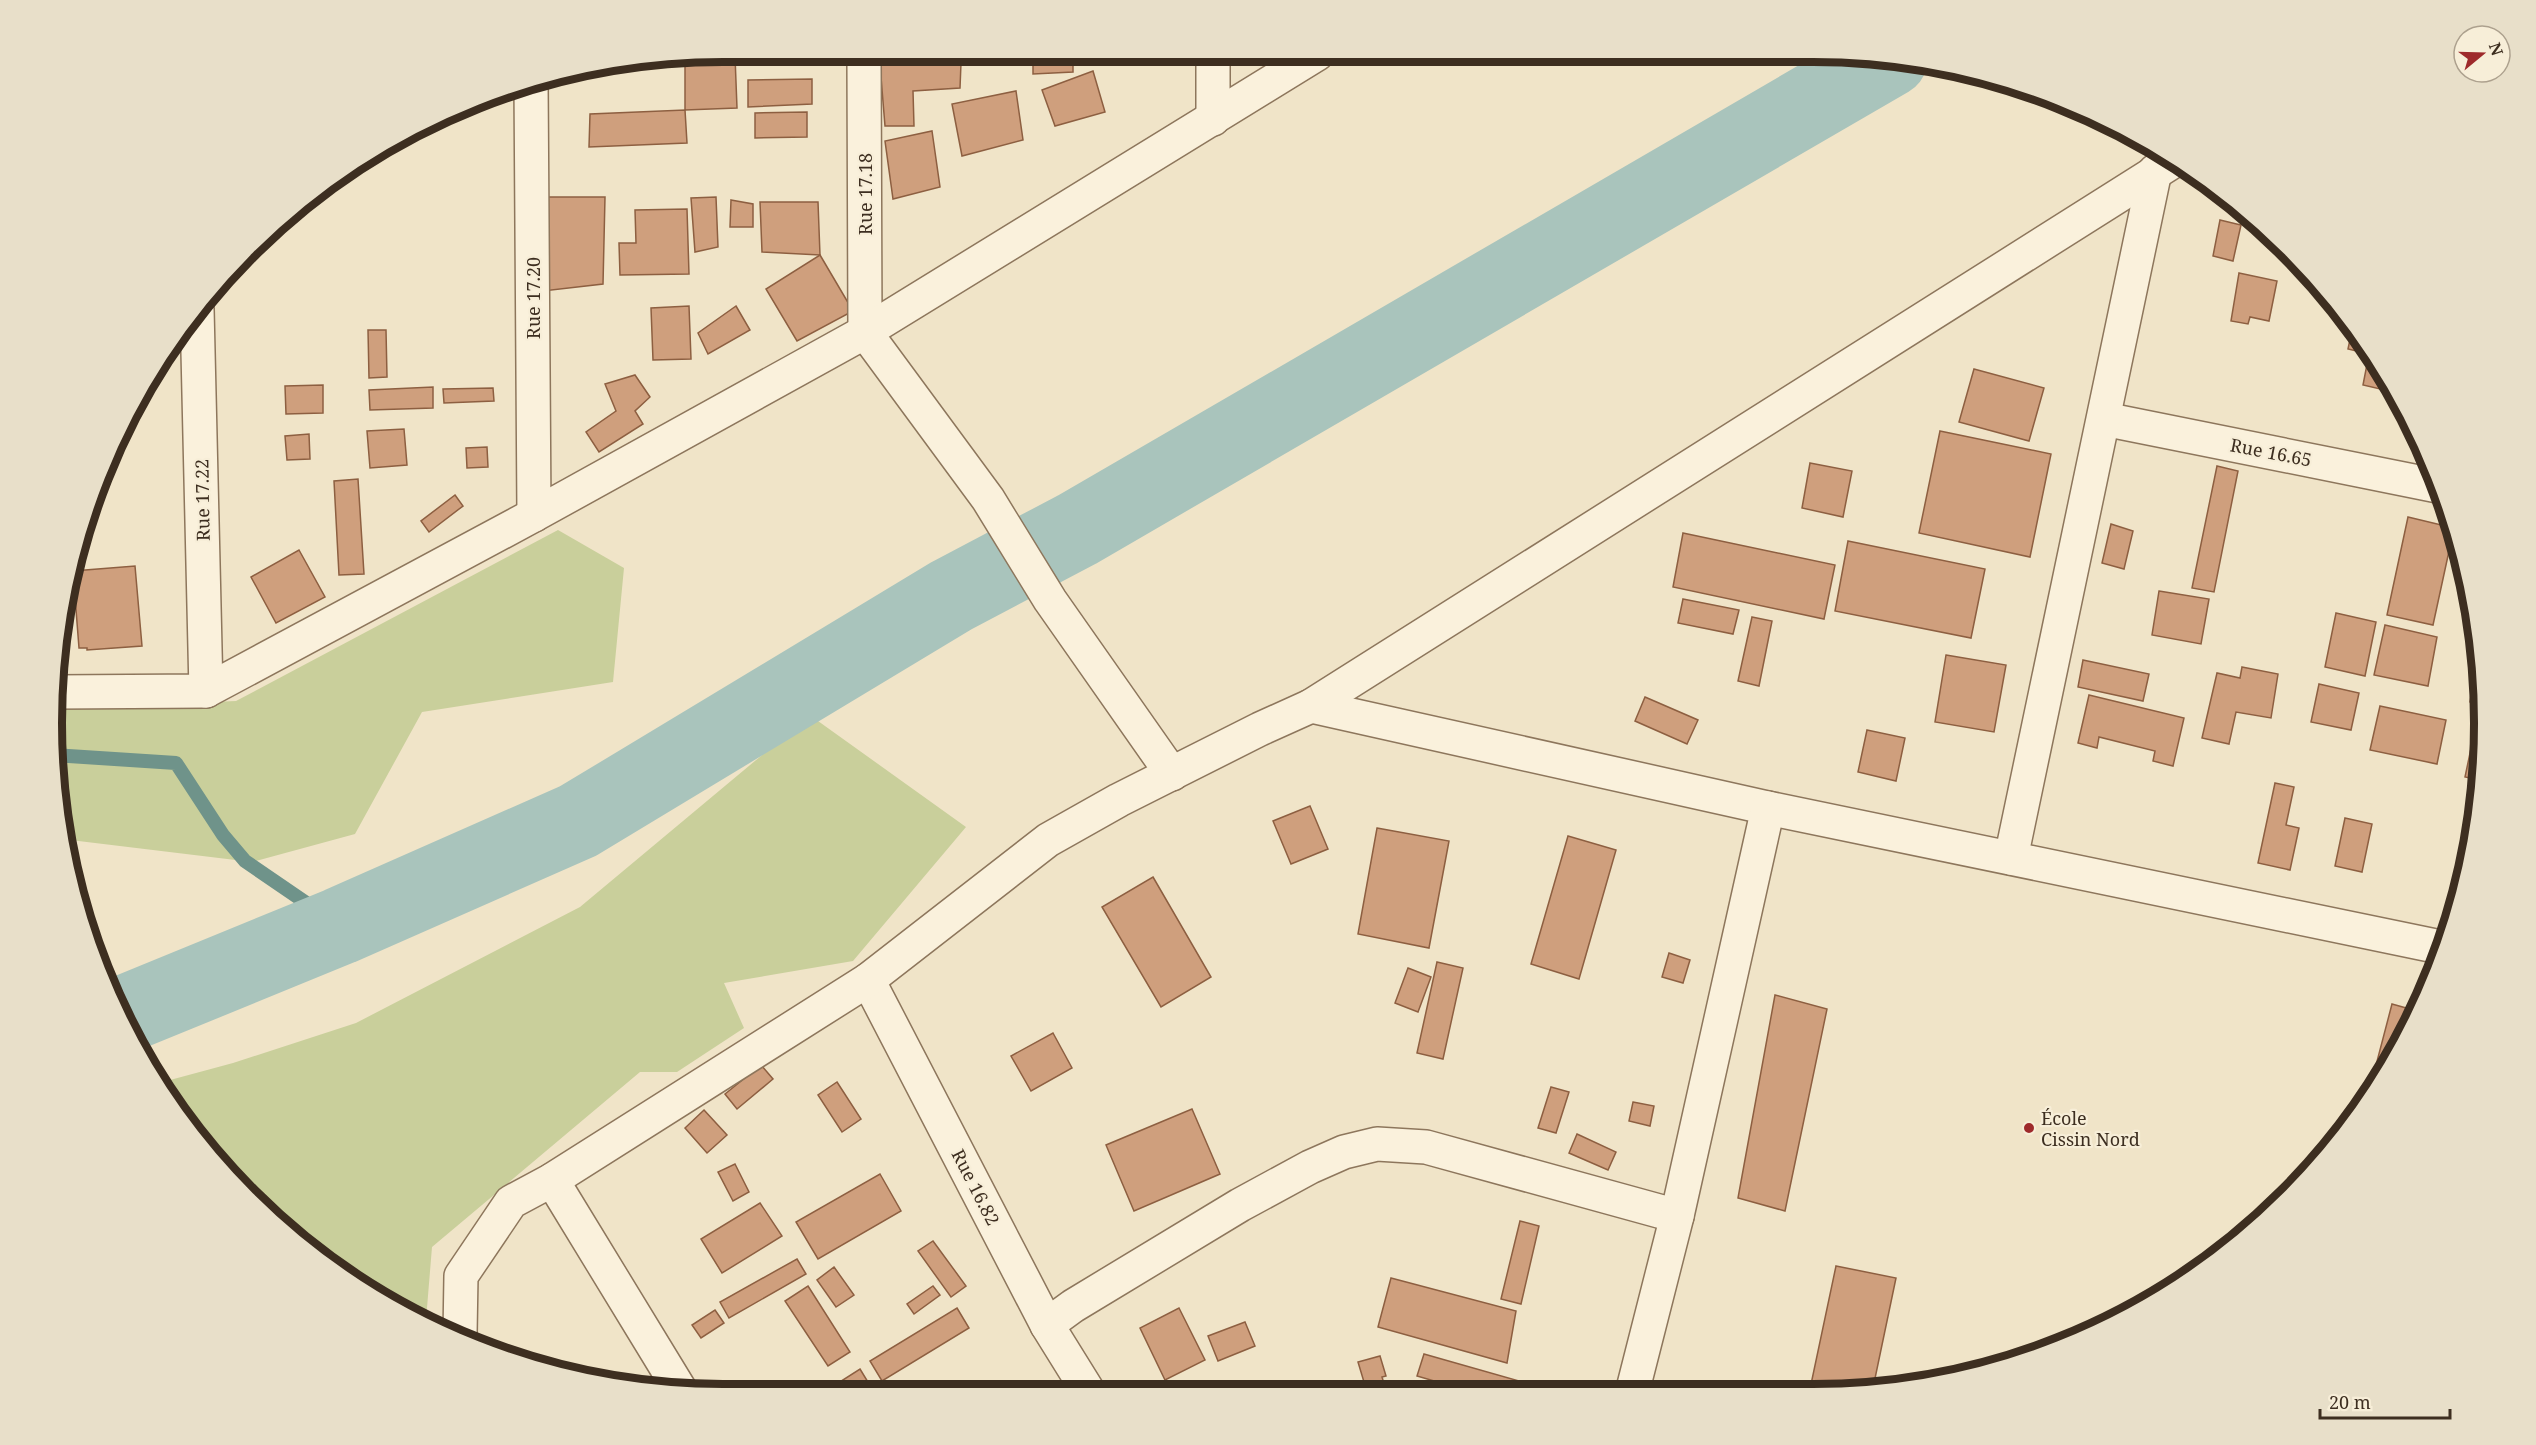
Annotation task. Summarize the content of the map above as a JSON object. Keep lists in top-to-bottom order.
{
  "streets": {
    "street": [
      "Rue 17.18",
      "Rue 17.20",
      "Rue 16.65",
      "Rue 17.22",
      "Rue 16.82"
    ]
  },
  "places": ["École Cissin Nord"],
  "scale_bar": "20 m",
  "north": "right"
}
